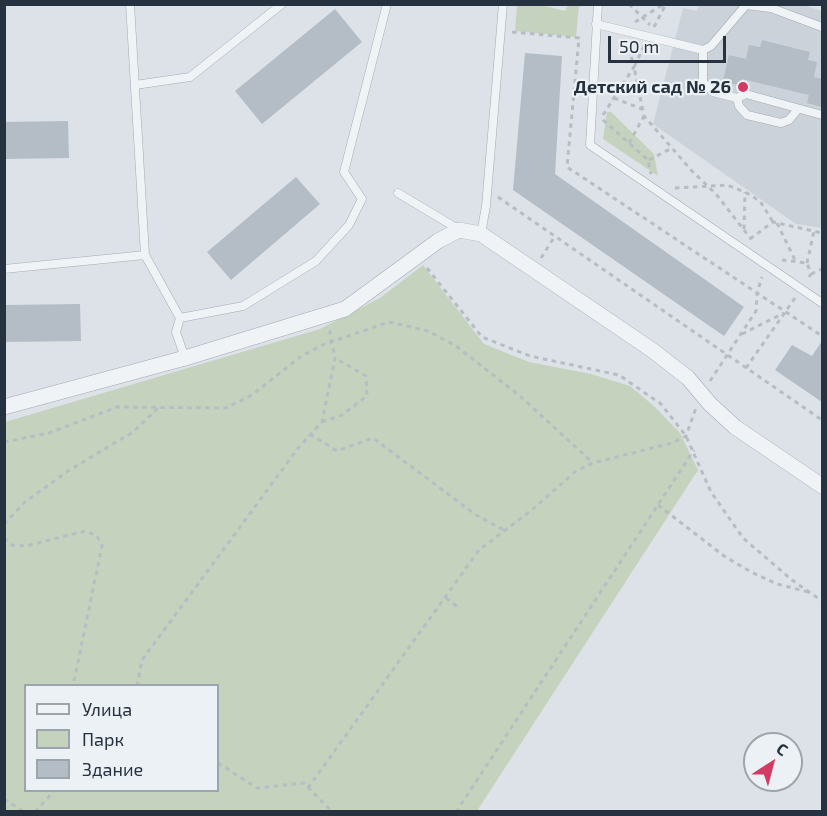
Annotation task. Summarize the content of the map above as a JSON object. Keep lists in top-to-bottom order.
{
  "places": ["Детский сад № 26"],
  "legend": ["Улица", "Парк", "Здание"],
  "scale_bar": "50 m",
  "north": "top right"
}
